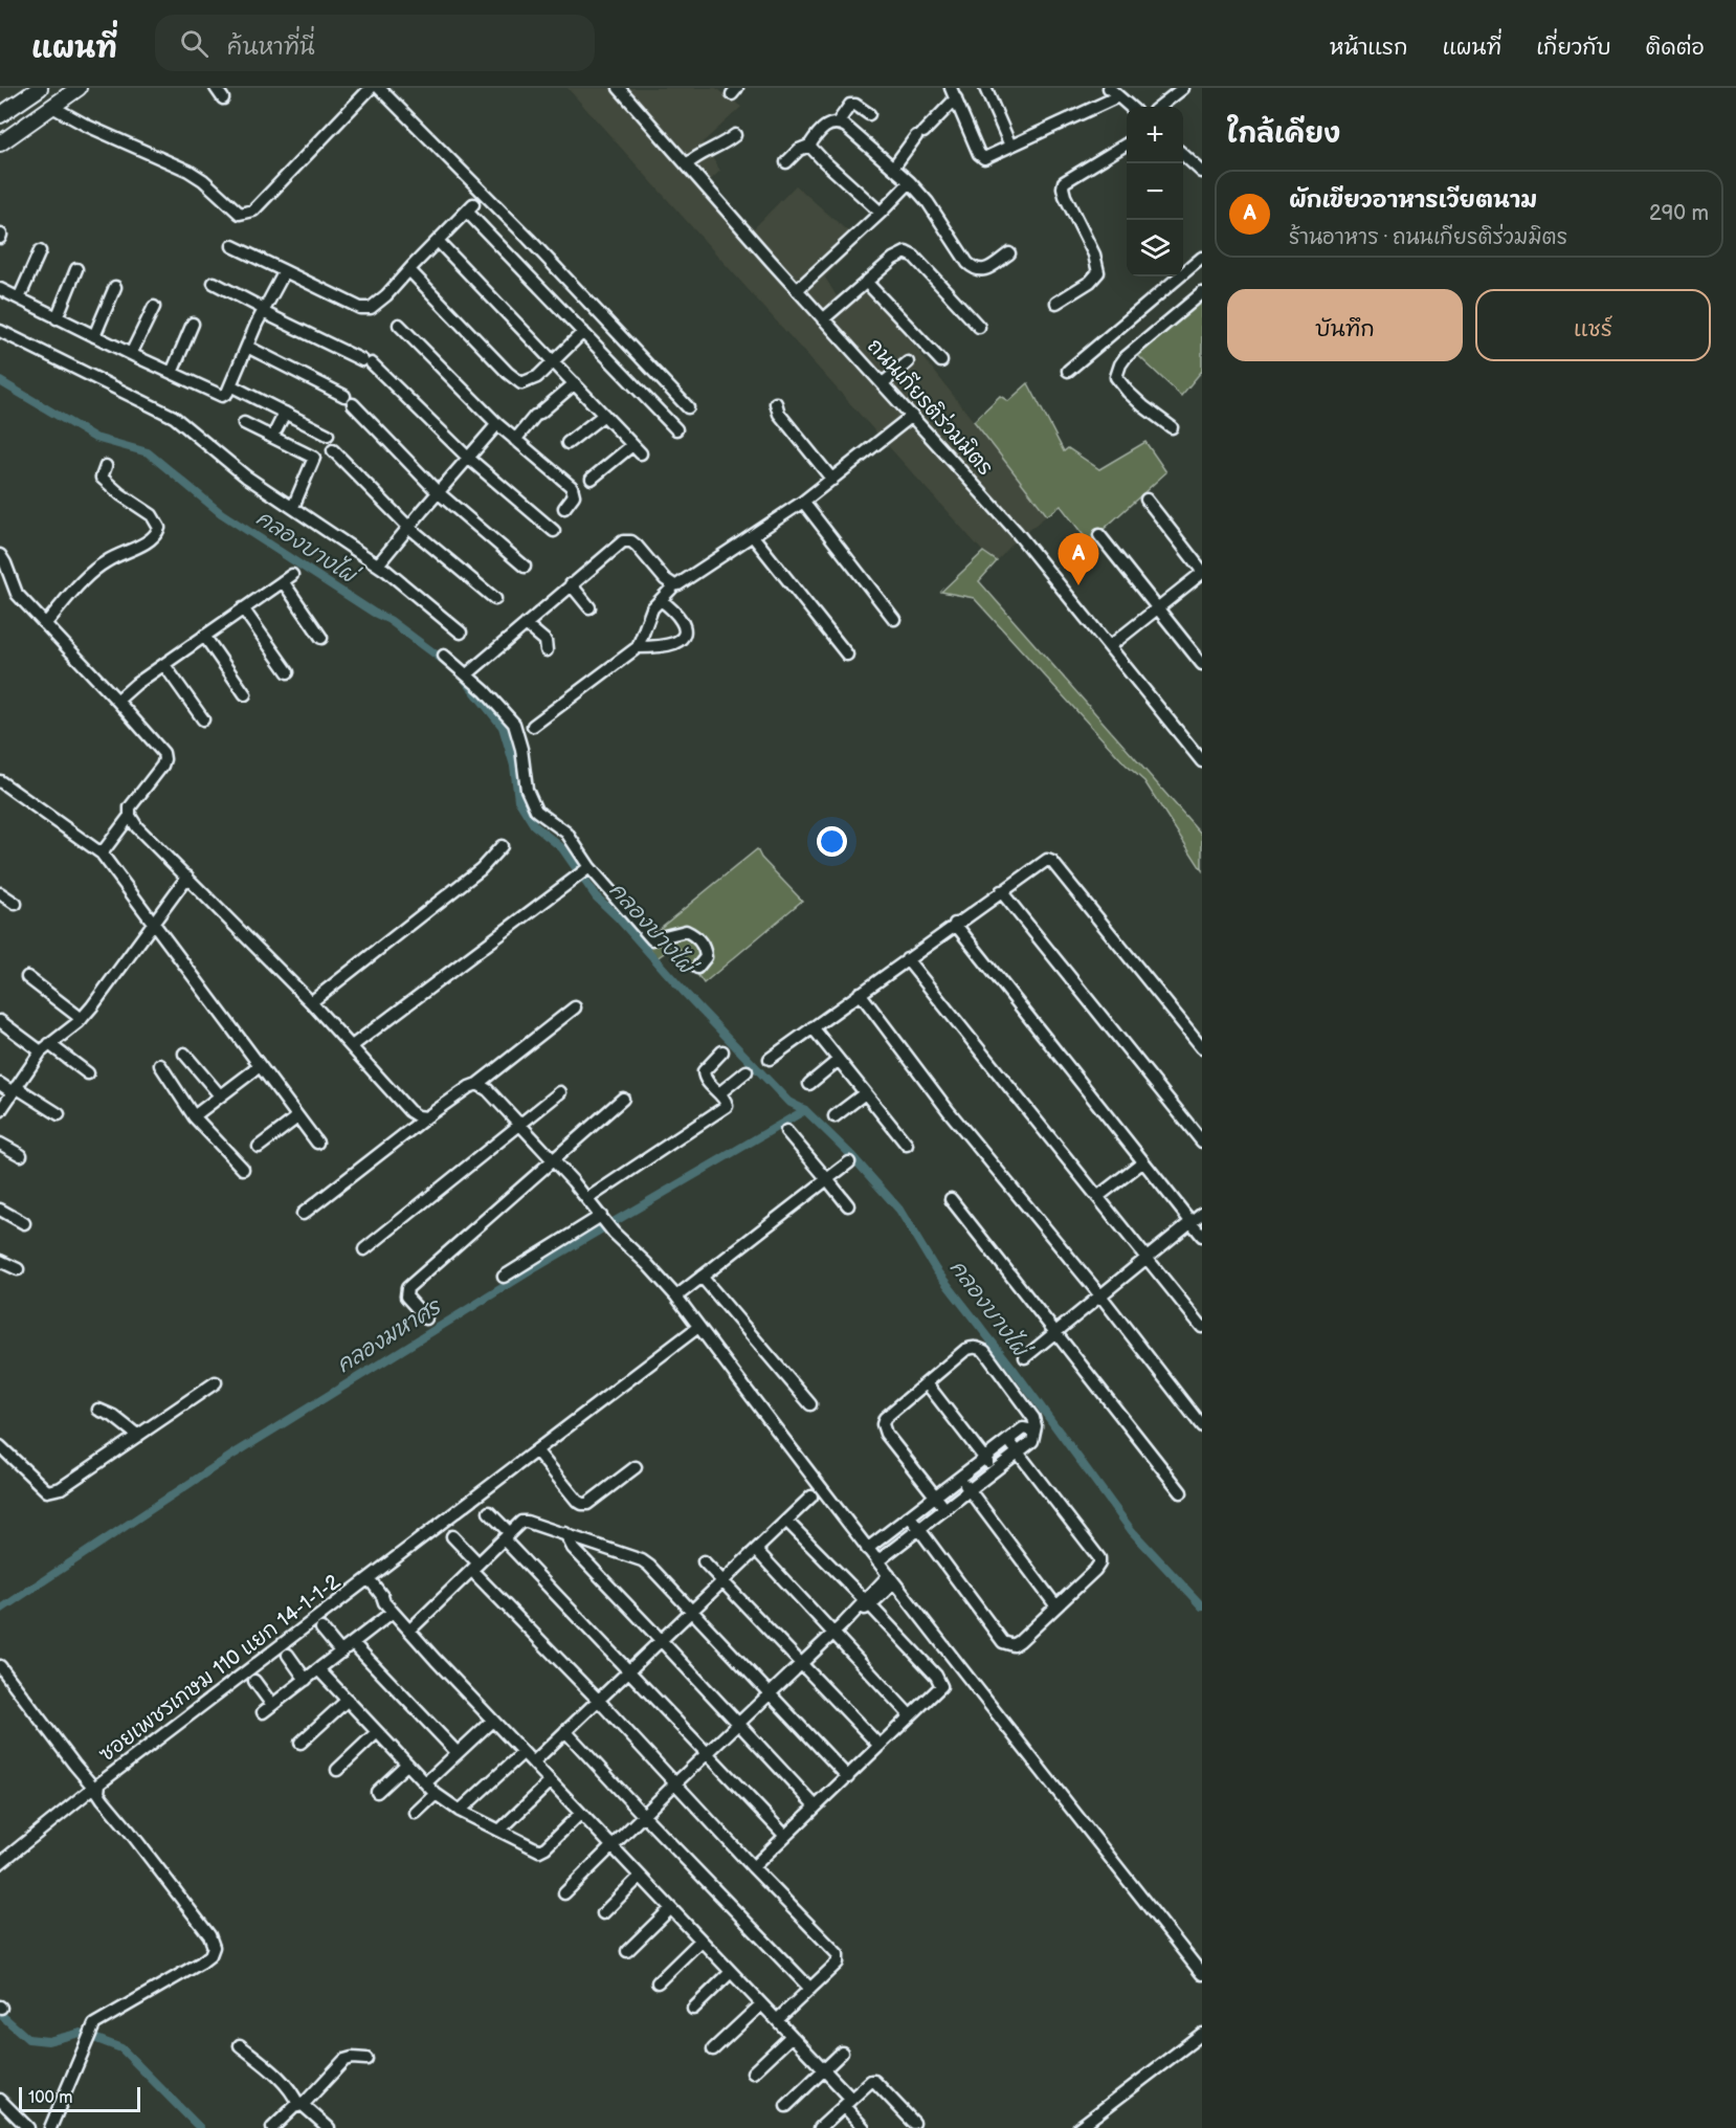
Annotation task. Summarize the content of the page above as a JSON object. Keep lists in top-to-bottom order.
{
  "streets": {
    "street": ["ถนนเกียรติร่วมมิตร", "ซอยเพชรเกษม 110 แยก 14-1-1-2"]
  },
  "water": ["คลองบางไผ่", "คลองมหาศร"],
  "scale_bar": "100 m",
  "page": {
    "header": "แผนที่",
    "search": "ค้นหาที่นี่",
    "nav": [
      "หน้าแรก",
      "แผนที่",
      "เกี่ยวกับ",
      "ติดต่อ"
    ],
    "heading": "ใกล้เคียง",
    "map_buttons": ["+", "−"],
    "list": [
      {
        "mark": "A",
        "name": "ผักเขียวอาหารเวียตนาม",
        "note": "ร้านอาหาร · ถนนเกียรติร่วมมิตร",
        "value": "290 m"
      }
    ],
    "buttons": ["บันทึก", "แชร์"],
    "pins": "A",
    "scale": "100 m"
  }
}
